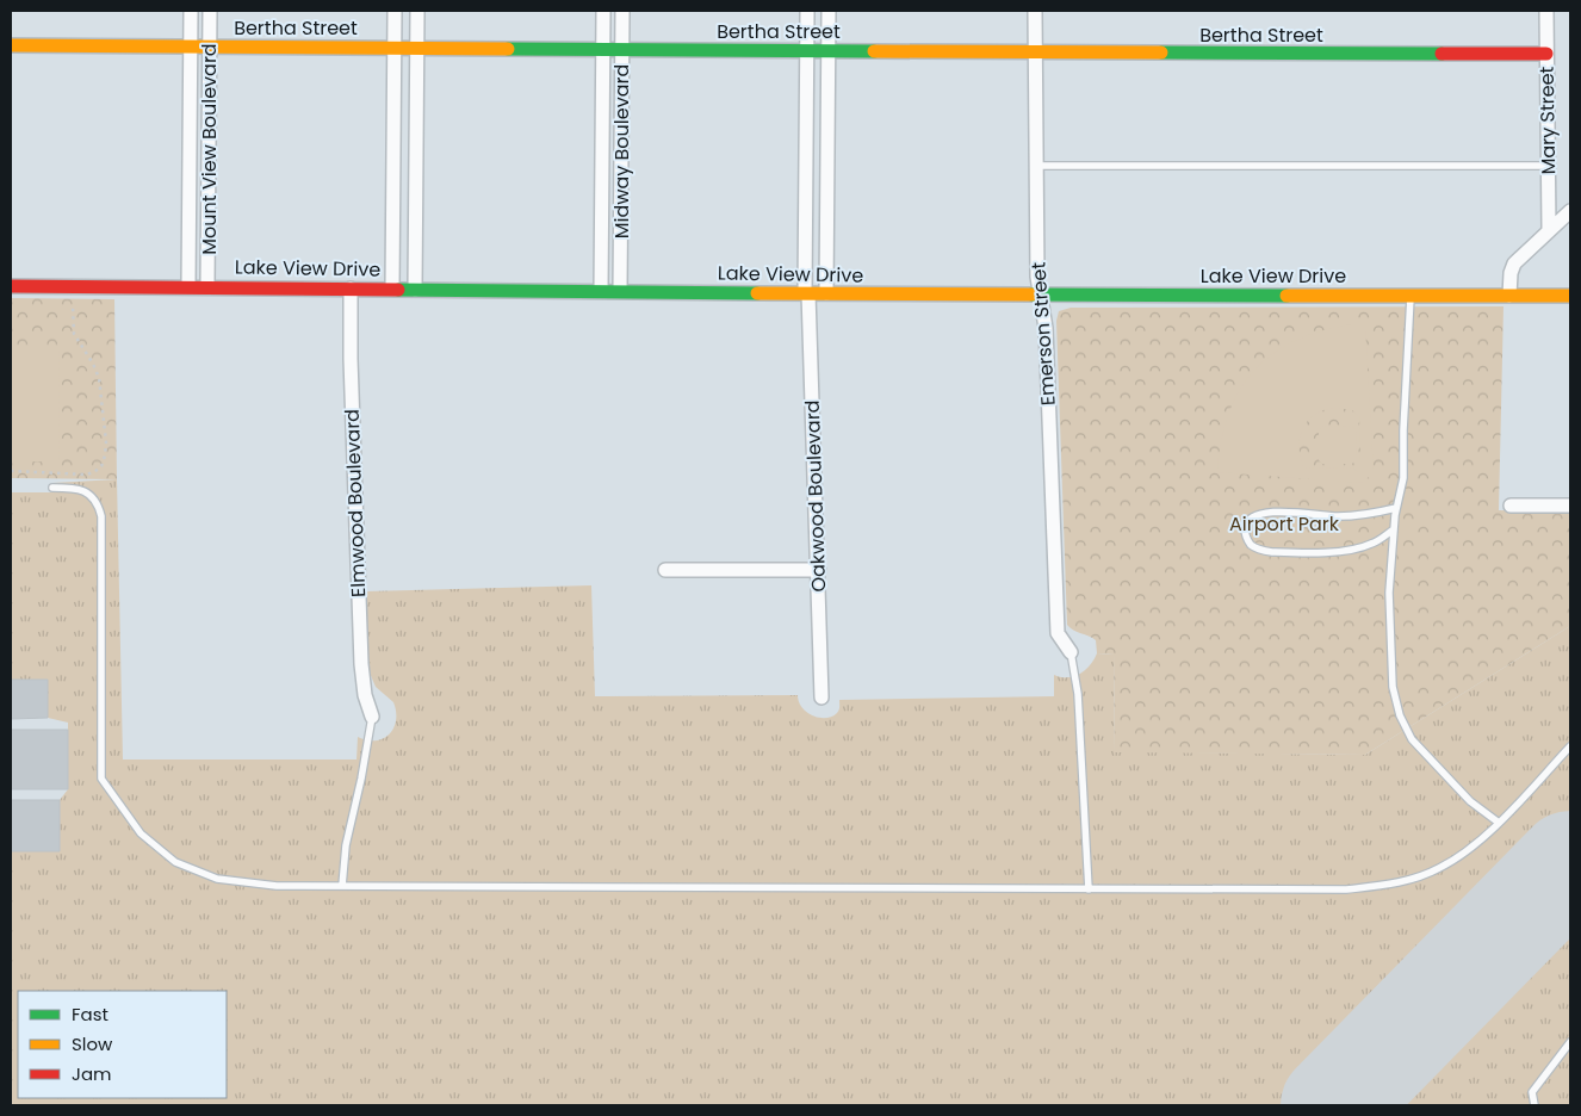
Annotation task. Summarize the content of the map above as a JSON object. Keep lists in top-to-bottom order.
{
  "streets": {
    "street": [
      "Bertha Street",
      "Mary Street",
      "Mount View Boulevard",
      "Midway Boulevard",
      "Lake View Drive",
      "Emerson Street",
      "Oakwood Boulevard",
      "Elmwood Boulevard"
    ]
  },
  "crossings": [
    ["Bertha Street", "Mary Street"],
    ["Bertha Street", "Mount View Boulevard"],
    ["Bertha Street", "Midway Boulevard"],
    ["Bertha Street", "Emerson Street"],
    ["Bertha Street", "Oakwood Boulevard"],
    ["Mount View Boulevard", "Lake View Drive"],
    ["Midway Boulevard", "Lake View Drive"],
    ["Lake View Drive", "Emerson Street"],
    ["Lake View Drive", "Oakwood Boulevard"],
    ["Lake View Drive", "Elmwood Boulevard"]
  ],
  "parks": ["Airport Park"],
  "legend": ["Fast", "Slow", "Jam"]
}
